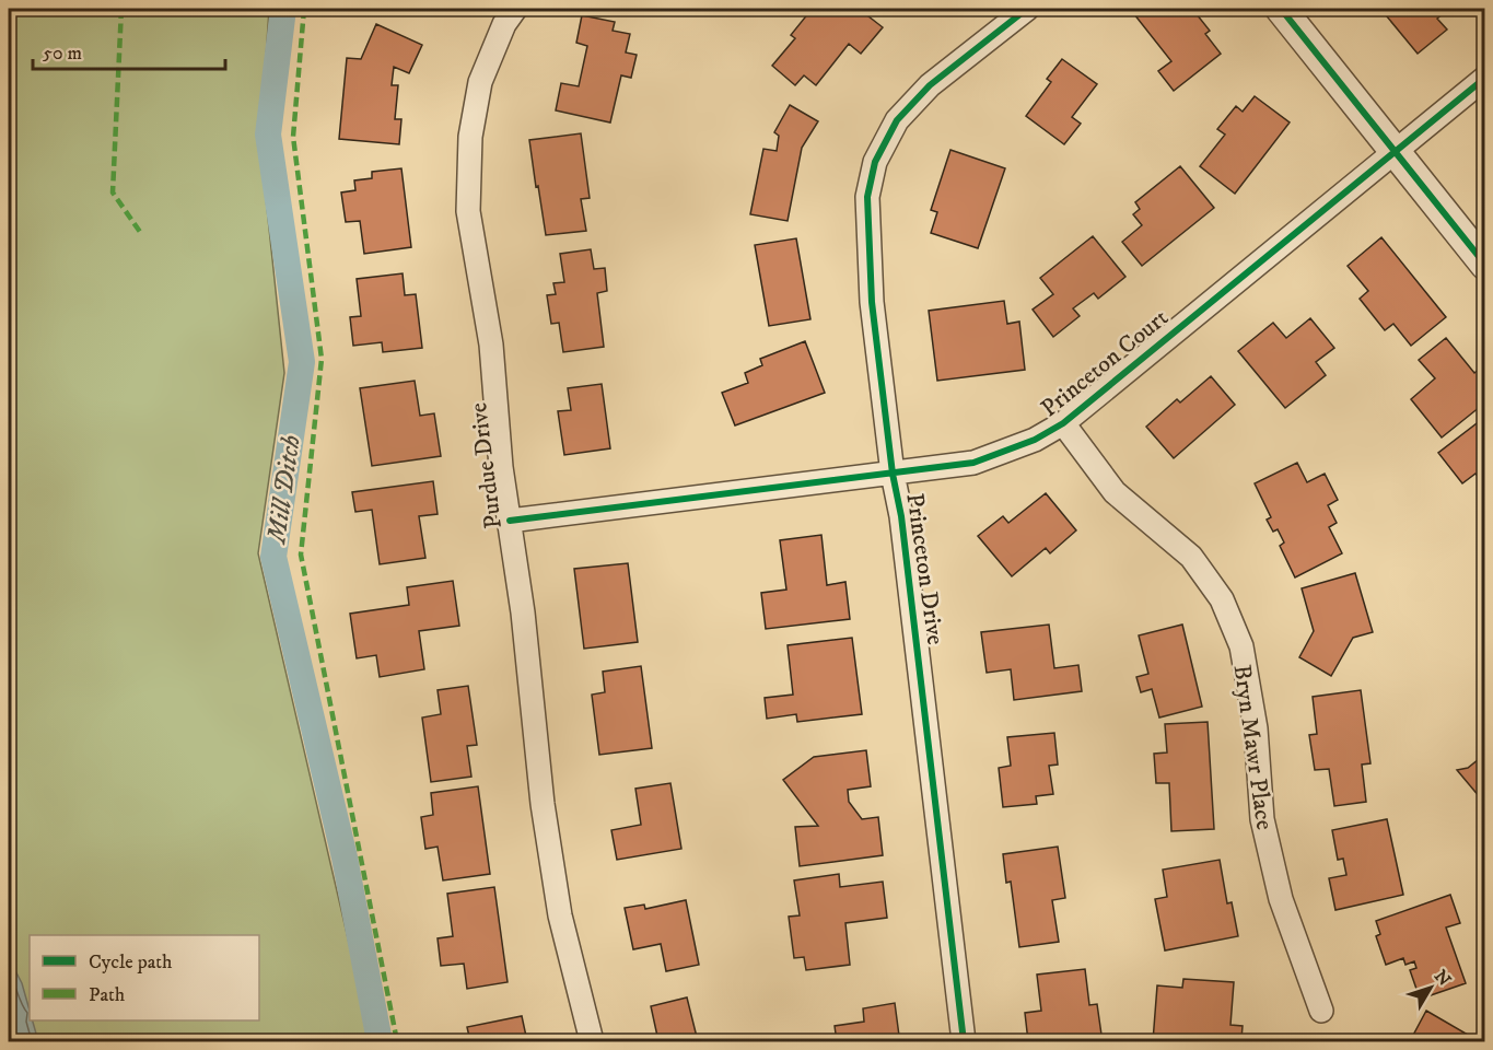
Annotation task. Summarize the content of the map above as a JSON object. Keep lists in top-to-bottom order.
{
  "streets": {
    "street": [
      "Princeton Court",
      "Purdue Drive",
      "Princeton Drive",
      "Bryn Mawr Place"
    ]
  },
  "crossings": [
    ["Princeton Court", "Purdue Drive"],
    ["Princeton Court", "Princeton Drive"],
    ["Princeton Court", "Bryn Mawr Place"]
  ],
  "water": ["Mill Ditch"],
  "legend": ["Cycle path", "Path"],
  "scale_bar": "50 m",
  "north": "top right"
}
